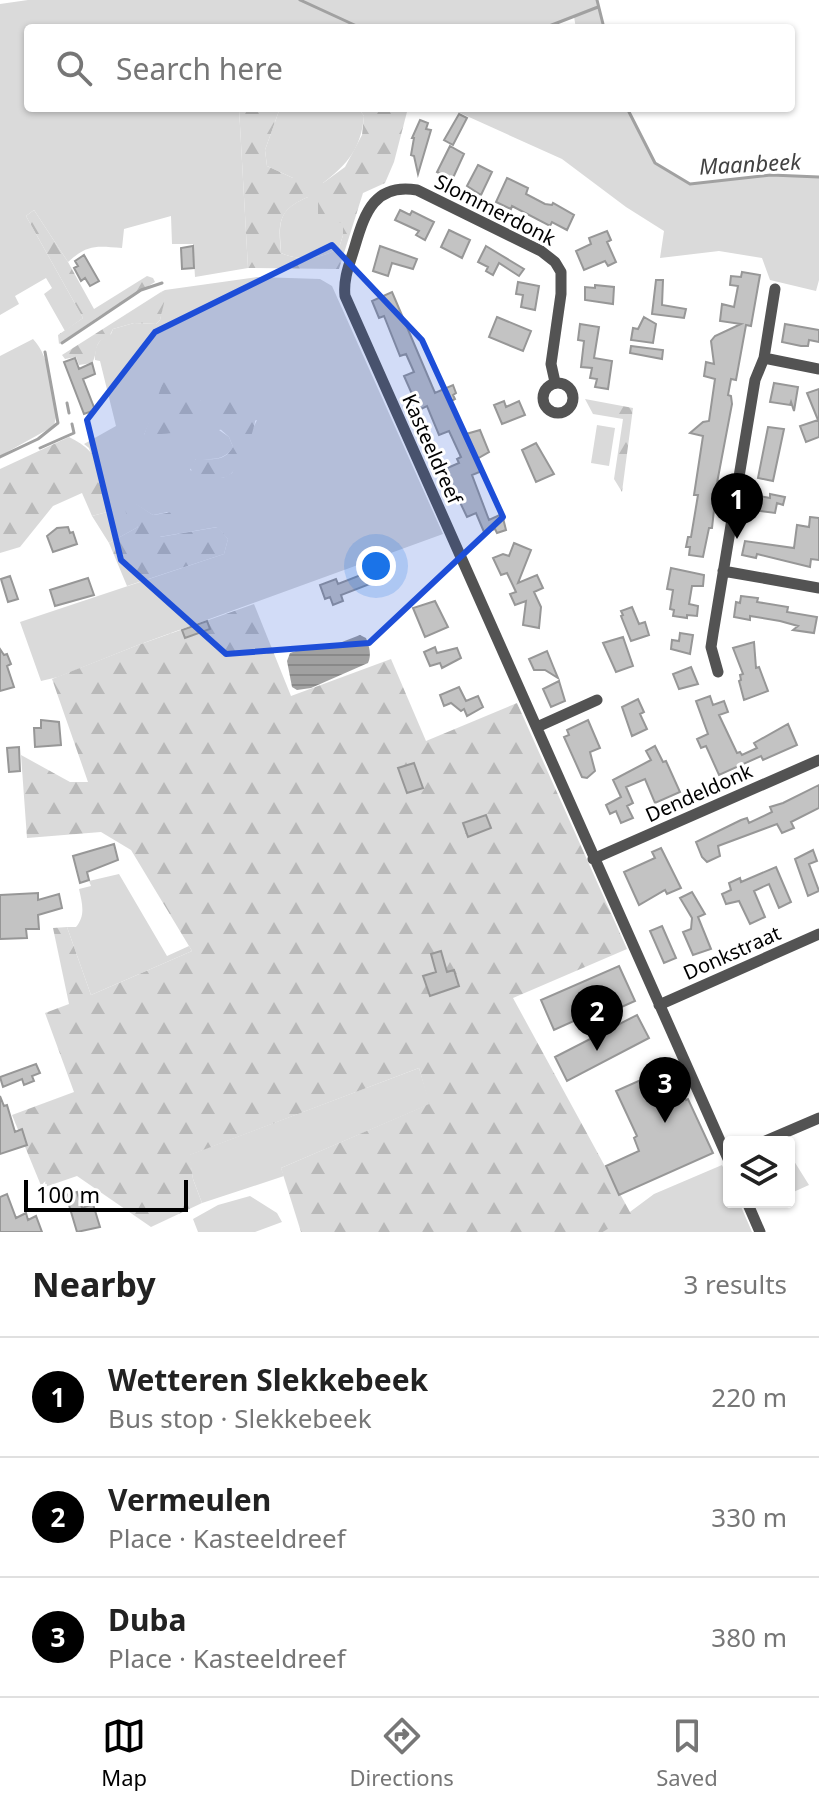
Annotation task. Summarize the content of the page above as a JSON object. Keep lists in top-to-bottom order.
{
  "streets": {
    "street": [
      "Slommerdonk",
      "Kasteeldreef",
      "Dendeldonk",
      "Donkstraat"
    ]
  },
  "crossings": [
    ["Slommerdonk", "Kasteeldreef"],
    ["Kasteeldreef", "Dendeldonk"],
    ["Kasteeldreef", "Donkstraat"]
  ],
  "water": ["Maanbeek"],
  "scale_bar": "100 m",
  "page": {
    "search": "Search here",
    "pins": ["1", "2", "3"],
    "scale": "100 m",
    "heading": ["Nearby", "3 results"],
    "list": [
      {
        "mark": "1",
        "name": "Wetteren Slekkebeek",
        "note": "Bus stop · Slekkebeek",
        "value": "220 m"
      },
      {
        "mark": "2",
        "name": "Vermeulen",
        "note": "Place · Kasteeldreef",
        "value": "330 m"
      },
      {
        "mark": "3",
        "name": "Duba",
        "note": "Place · Kasteeldreef",
        "value": "380 m"
      }
    ],
    "nav": ["Map", "Directions", "Saved"]
  }
}
